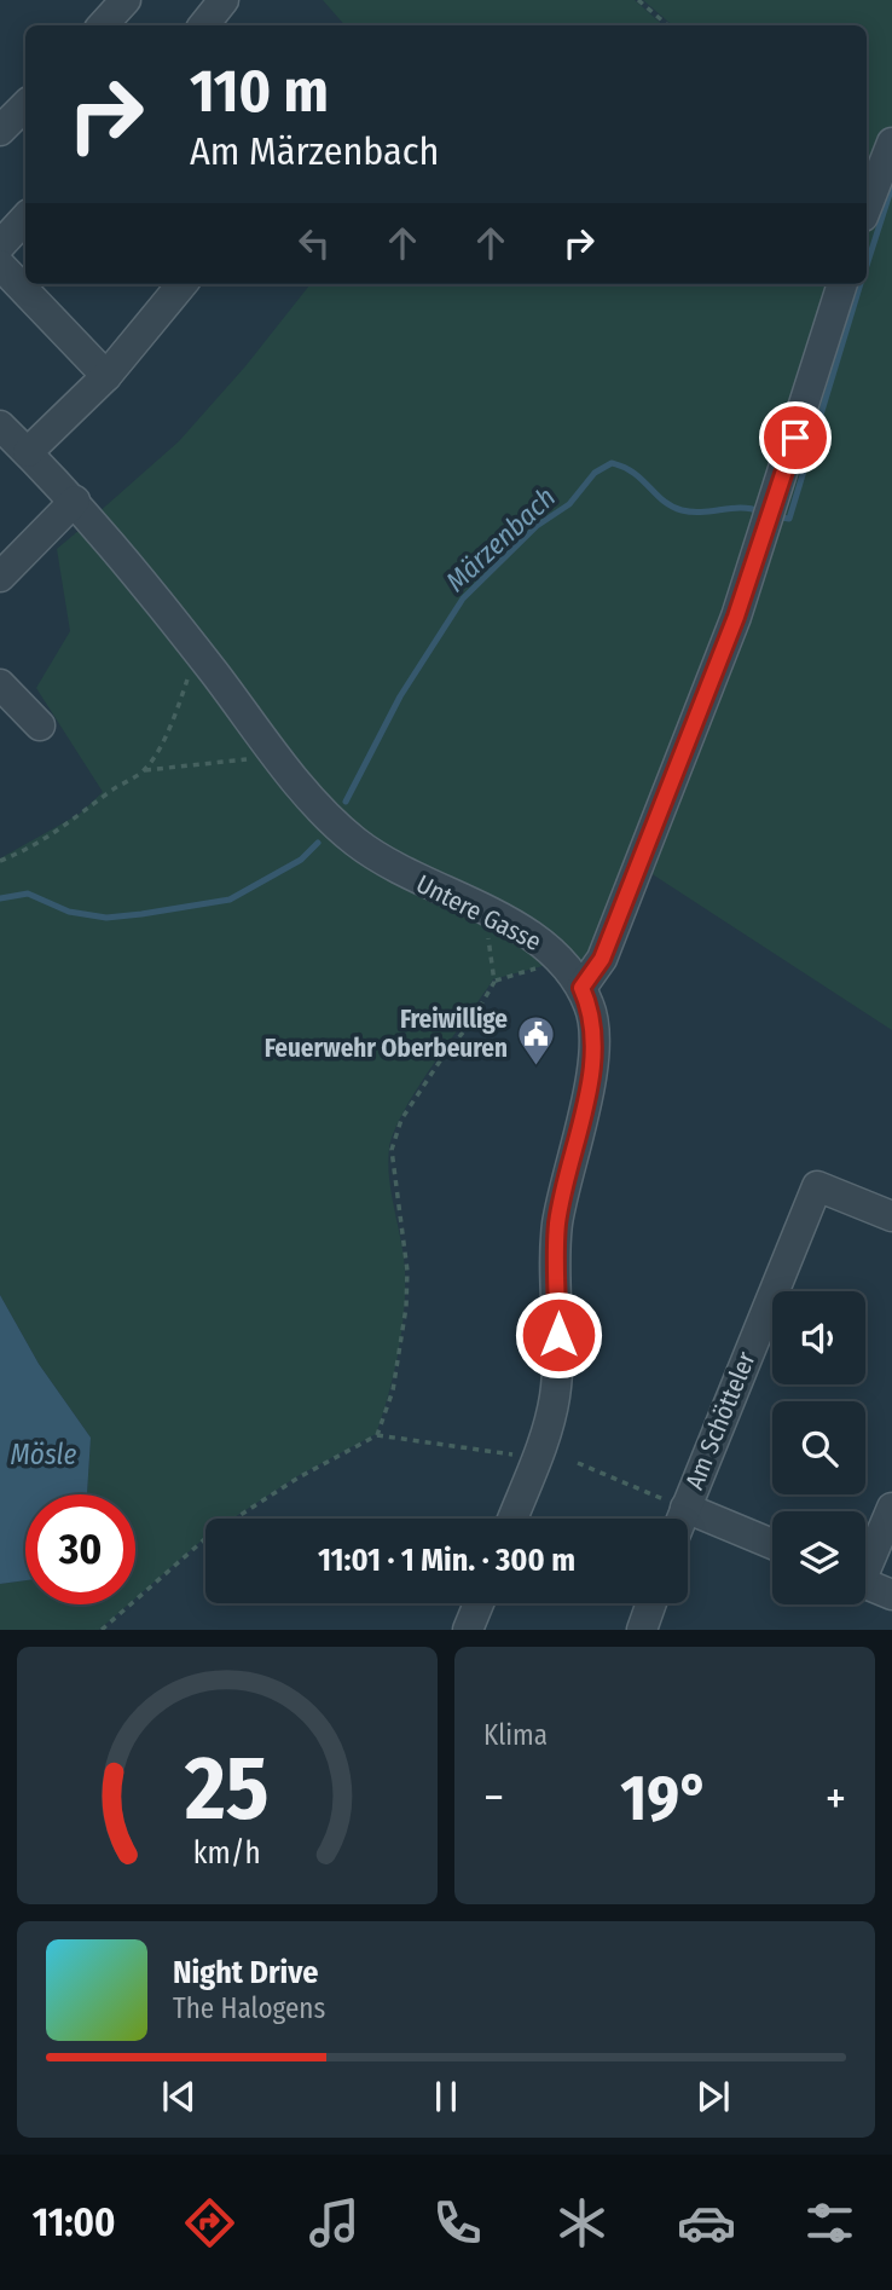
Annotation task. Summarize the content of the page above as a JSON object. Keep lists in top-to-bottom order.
{
  "streets": {
    "street": ["Untere Gasse", "Am Schötteler"]
  },
  "water": ["Märzenbach", "Mösle"],
  "places": {
    "public building": ["Freiwillige Feuerwehr Oberbeuren"]
  },
  "page": {
    "turn": ["110 m", "Am Märzenbach"],
    "limit": "30",
    "trip": "11:01 · 1 Min. · 300 m",
    "tile": "Klima",
    "heat": ["−", "19°", "+"],
    "song": ["Night Drive", "The Halogens"],
    "tabs": "11:00",
    "gauge": ["25", "km/h"]
  }
}
